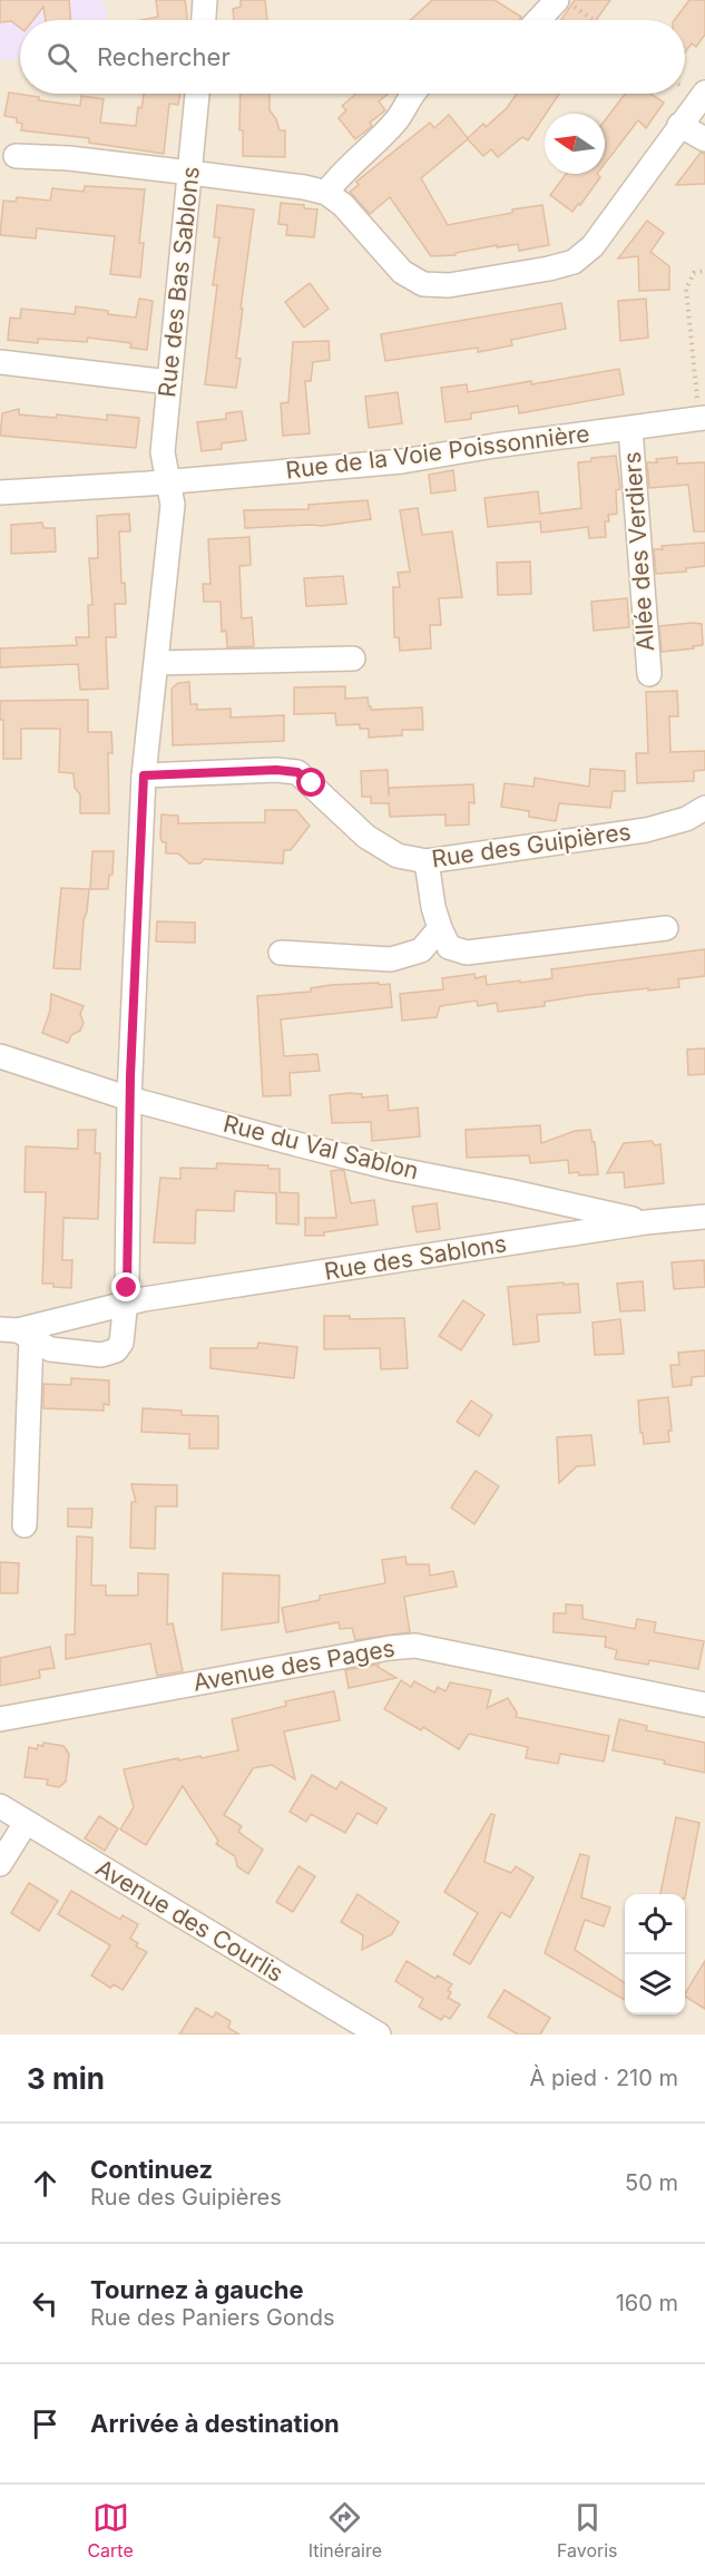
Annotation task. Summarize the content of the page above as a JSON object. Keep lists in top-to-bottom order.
{
  "streets": {
    "street": [
      "Rue des Bas Sablons",
      "Rue de la Voie Poissonnière",
      "Allée des Verdiers",
      "Rue des Guipières",
      "Rue du Val Sablon",
      "Rue des Sablons",
      "Avenue des Pages",
      "Avenue des Courlis"
    ]
  },
  "crossings": [
    ["Rue des Bas Sablons", "Rue de la Voie Poissonnière"],
    ["Rue des Bas Sablons", "Rue des Guipières"],
    ["Rue des Bas Sablons", "Rue du Val Sablon"],
    ["Rue des Bas Sablons", "Rue des Sablons"],
    ["Rue de la Voie Poissonnière", "Allée des Verdiers"],
    ["Rue du Val Sablon", "Rue des Sablons"]
  ],
  "north": "left",
  "page": {
    "search": "Rechercher",
    "heading": ["3 min", "À pied · 210 m"],
    "list": [
      ["Continuez", "Rue des Guipières", "50 m"],
      ["Tournez à gauche", "Rue des Paniers Gonds", "160 m"],
      "Arrivée à destination"
    ],
    "nav": ["Carte", "Itinéraire", "Favoris"]
  }
}
